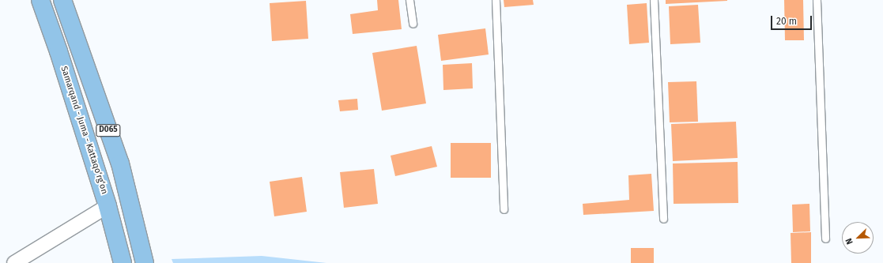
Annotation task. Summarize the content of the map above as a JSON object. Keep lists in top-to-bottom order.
{
  "streets": {
    "main road": ["Samarqand - Juma - Kattaqo‘rg‘on", "D065"]
  },
  "scale_bar": "20 m",
  "north": "bottom left"
}
